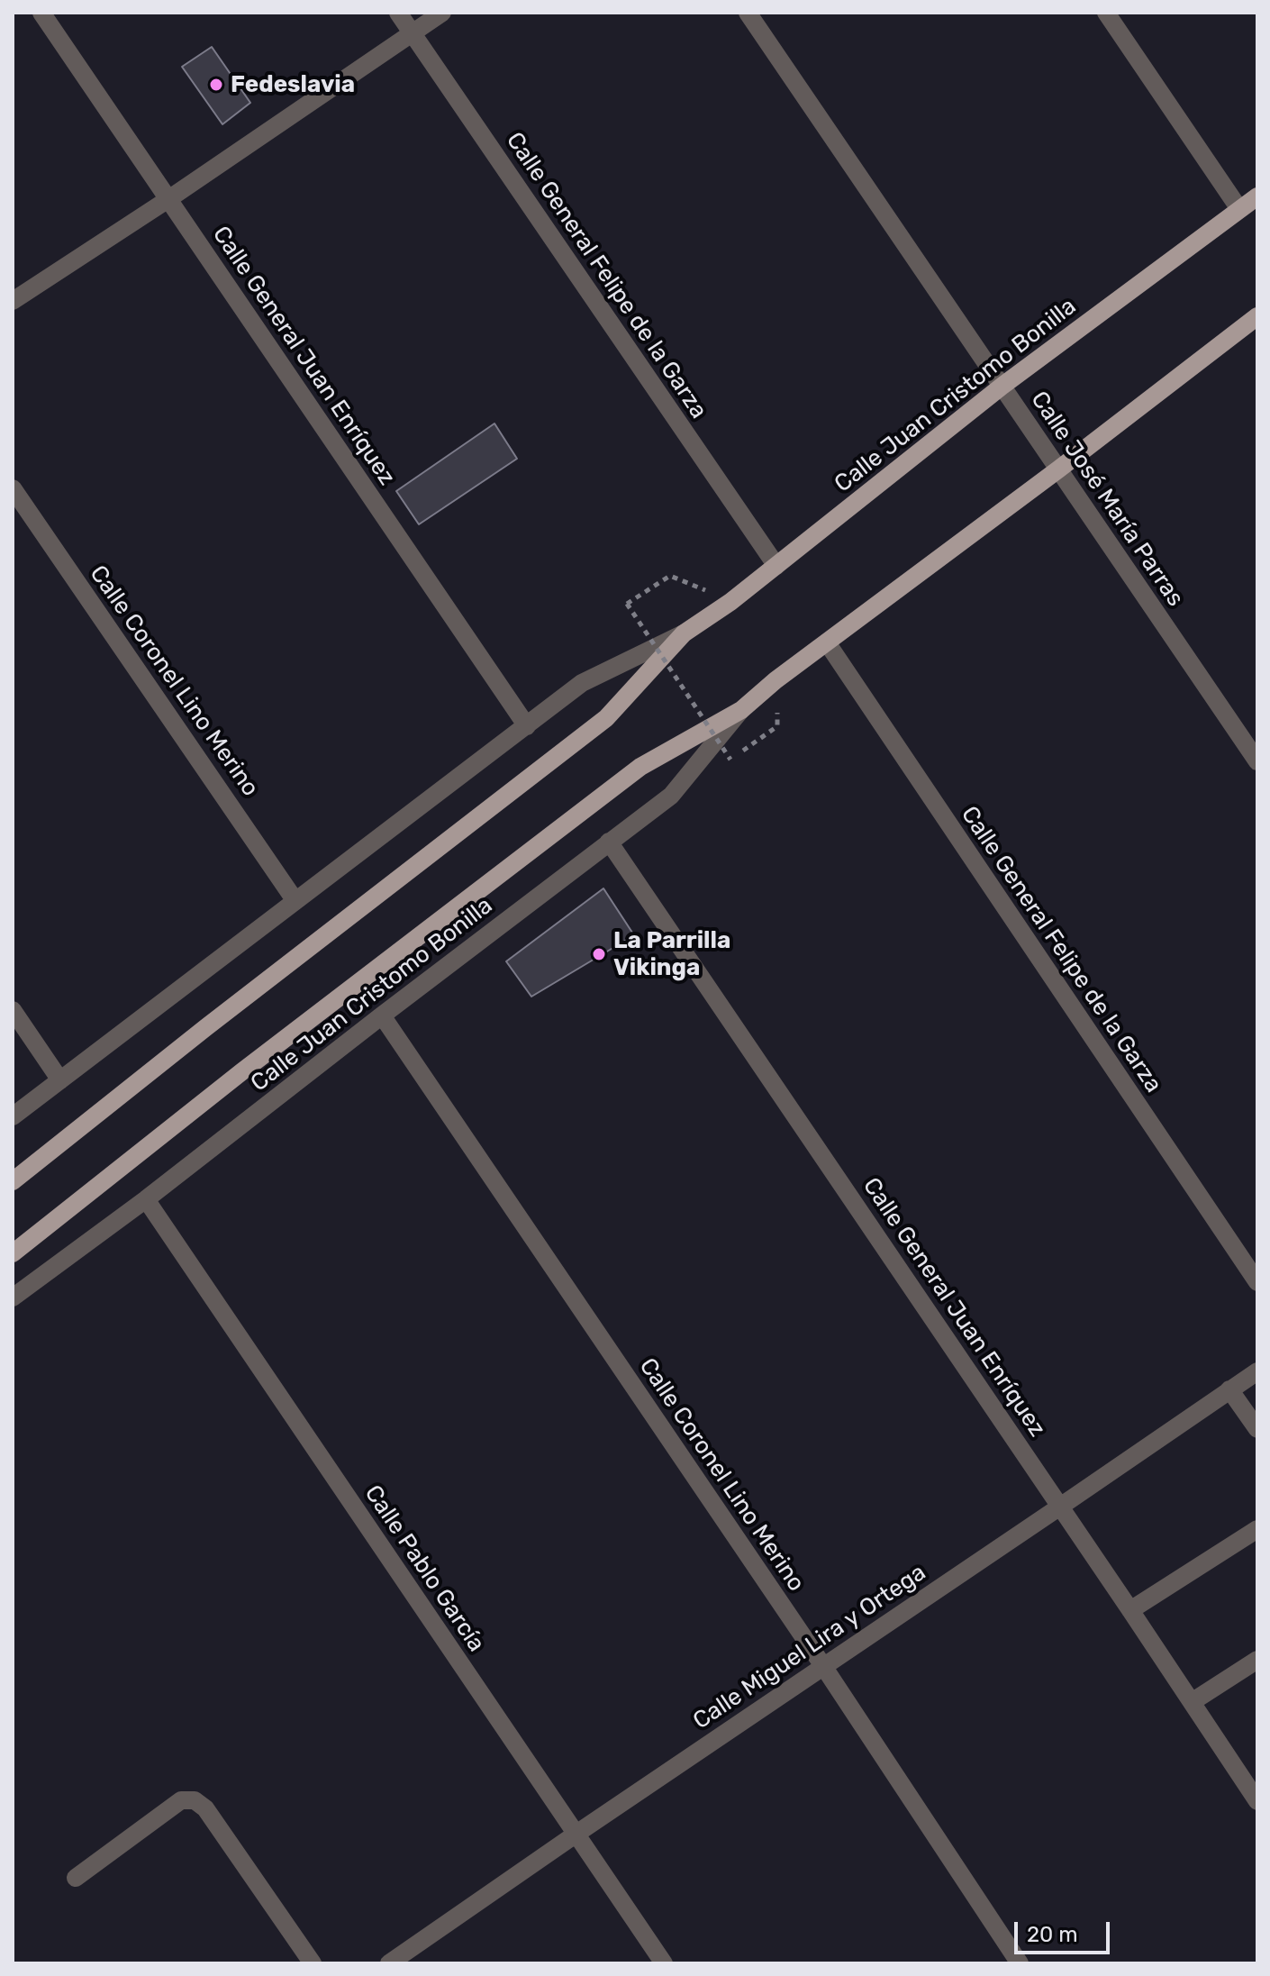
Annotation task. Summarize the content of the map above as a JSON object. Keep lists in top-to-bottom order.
{
  "streets": {
    "main road": ["Calle Juan Cristomo Bonilla"],
    "street": [
      "Calle General Felipe de la Garza",
      "Calle General Juan Enríquez",
      "Calle José María Parras",
      "Calle Coronel Lino Merino",
      "Calle Pablo García",
      "Calle Miguel Lira y Ortega"
    ]
  },
  "crossings": [
    ["Calle General Felipe de la Garza", "Calle Juan Cristomo Bonilla"],
    ["Calle General Juan Enríquez", "Calle Juan Cristomo Bonilla"],
    ["Calle General Juan Enríquez", "Calle Miguel Lira y Ortega"],
    ["Calle Juan Cristomo Bonilla", "Calle José María Parras"],
    ["Calle Juan Cristomo Bonilla", "Calle Coronel Lino Merino"],
    ["Calle Juan Cristomo Bonilla", "Calle Pablo García"],
    ["Calle Coronel Lino Merino", "Calle Miguel Lira y Ortega"],
    ["Calle Pablo García", "Calle Miguel Lira y Ortega"]
  ],
  "places": ["Fedeslavia", "La Parrilla Vikinga"],
  "scale_bar": "20 m"
}
